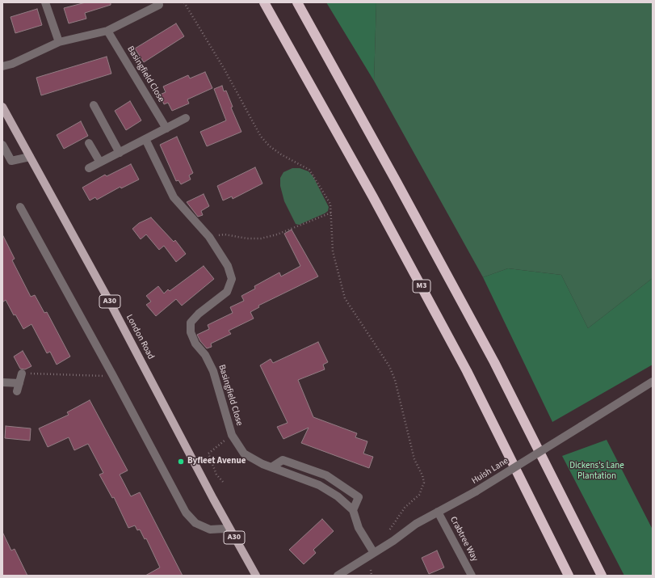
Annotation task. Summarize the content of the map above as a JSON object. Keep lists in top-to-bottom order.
{
  "streets": {
    "highway": ["M3"],
    "main road": ["A30", "London Road"],
    "street": ["Basingfield Close", "Huish Lane", "Crabtree Way"]
  },
  "crossings": [
    ["Basingfield Close", "Huish Lane"],
    ["Huish Lane", "Crabtree Way"]
  ],
  "parks": ["Dickens's Lane Plantation"],
  "places": ["Byfleet Avenue"]
}
